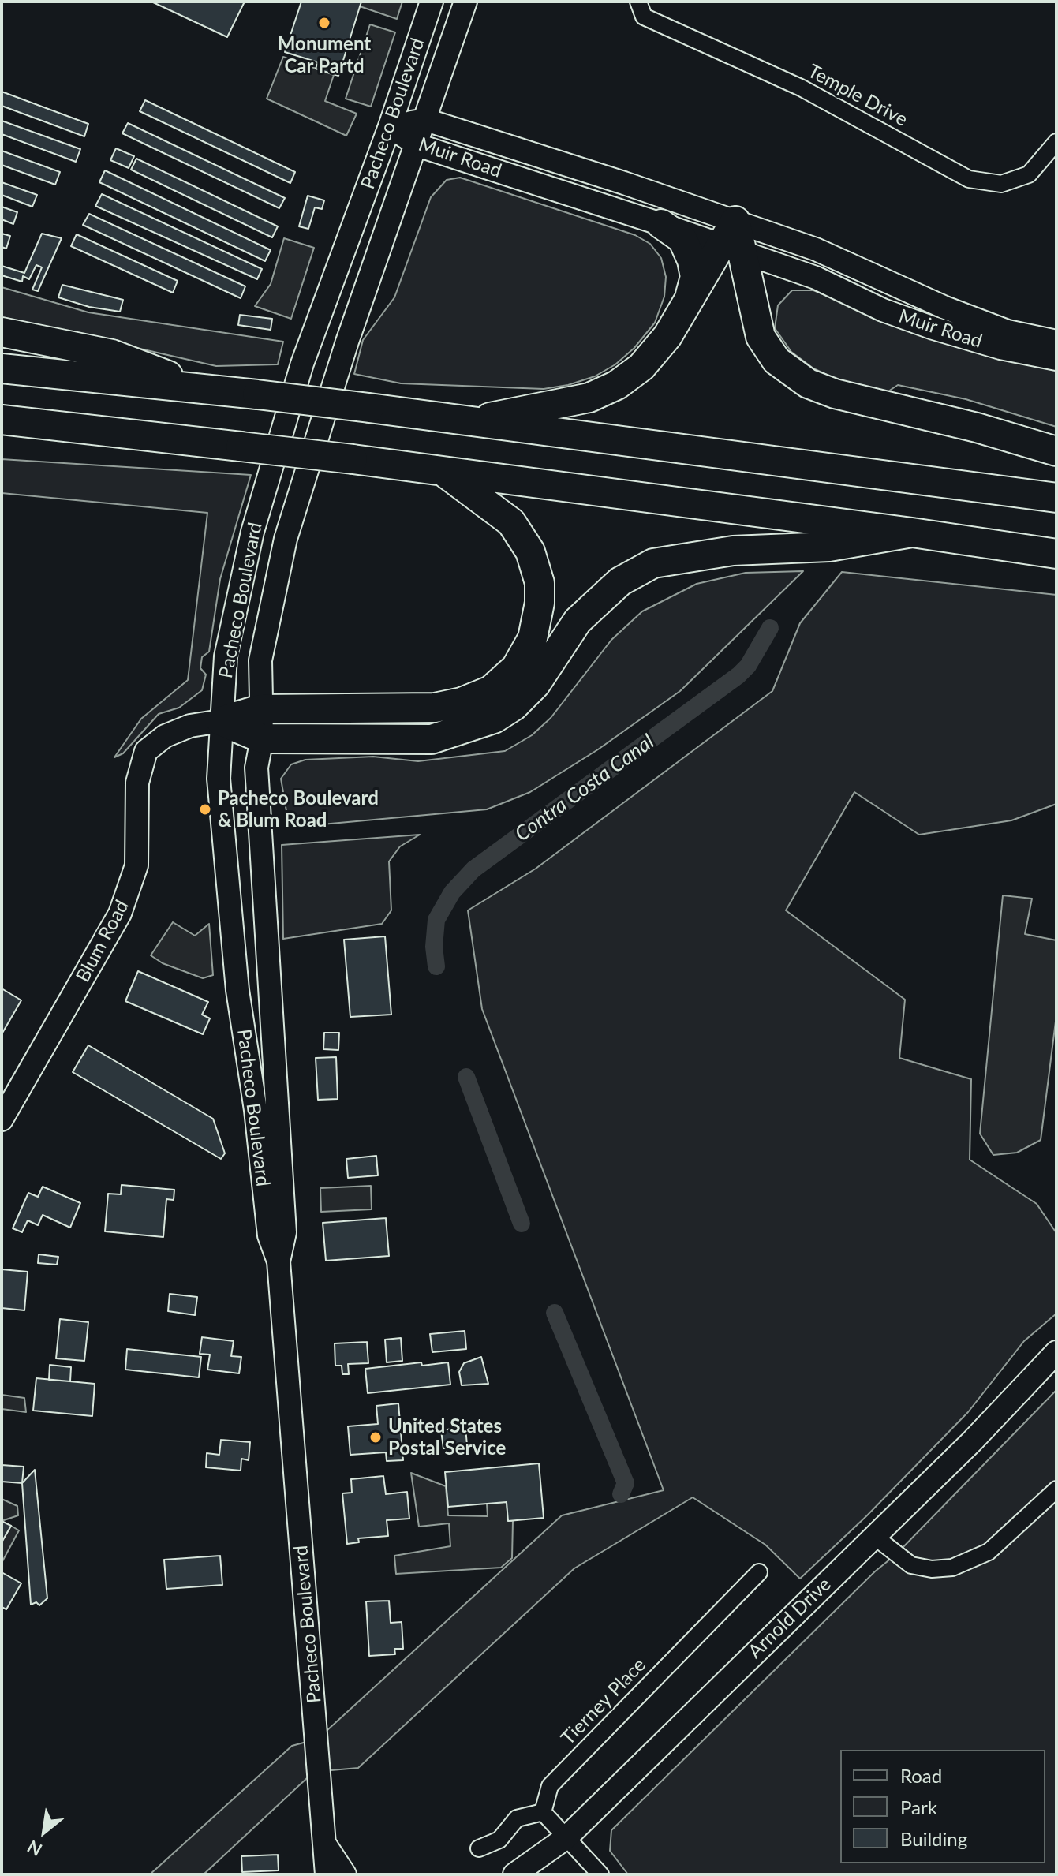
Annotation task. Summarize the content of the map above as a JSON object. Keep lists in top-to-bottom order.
{
  "streets": {
    "main road": [
      "Pacheco Boulevard",
      "Muir Road",
      "Blum Road",
      "Arnold Drive"
    ],
    "street": ["Temple Drive", "Tierney Place"]
  },
  "crossings": [
    ["Pacheco Boulevard", "Muir Road"],
    ["Pacheco Boulevard", "Blum Road"]
  ],
  "water": ["Contra Costa Canal"],
  "places": ["Monument Car Partd", "Pacheco Boulevard & Blum Road", "United States Postal Service"],
  "legend": ["Road", "Park", "Building"],
  "north": "bottom left"
}
